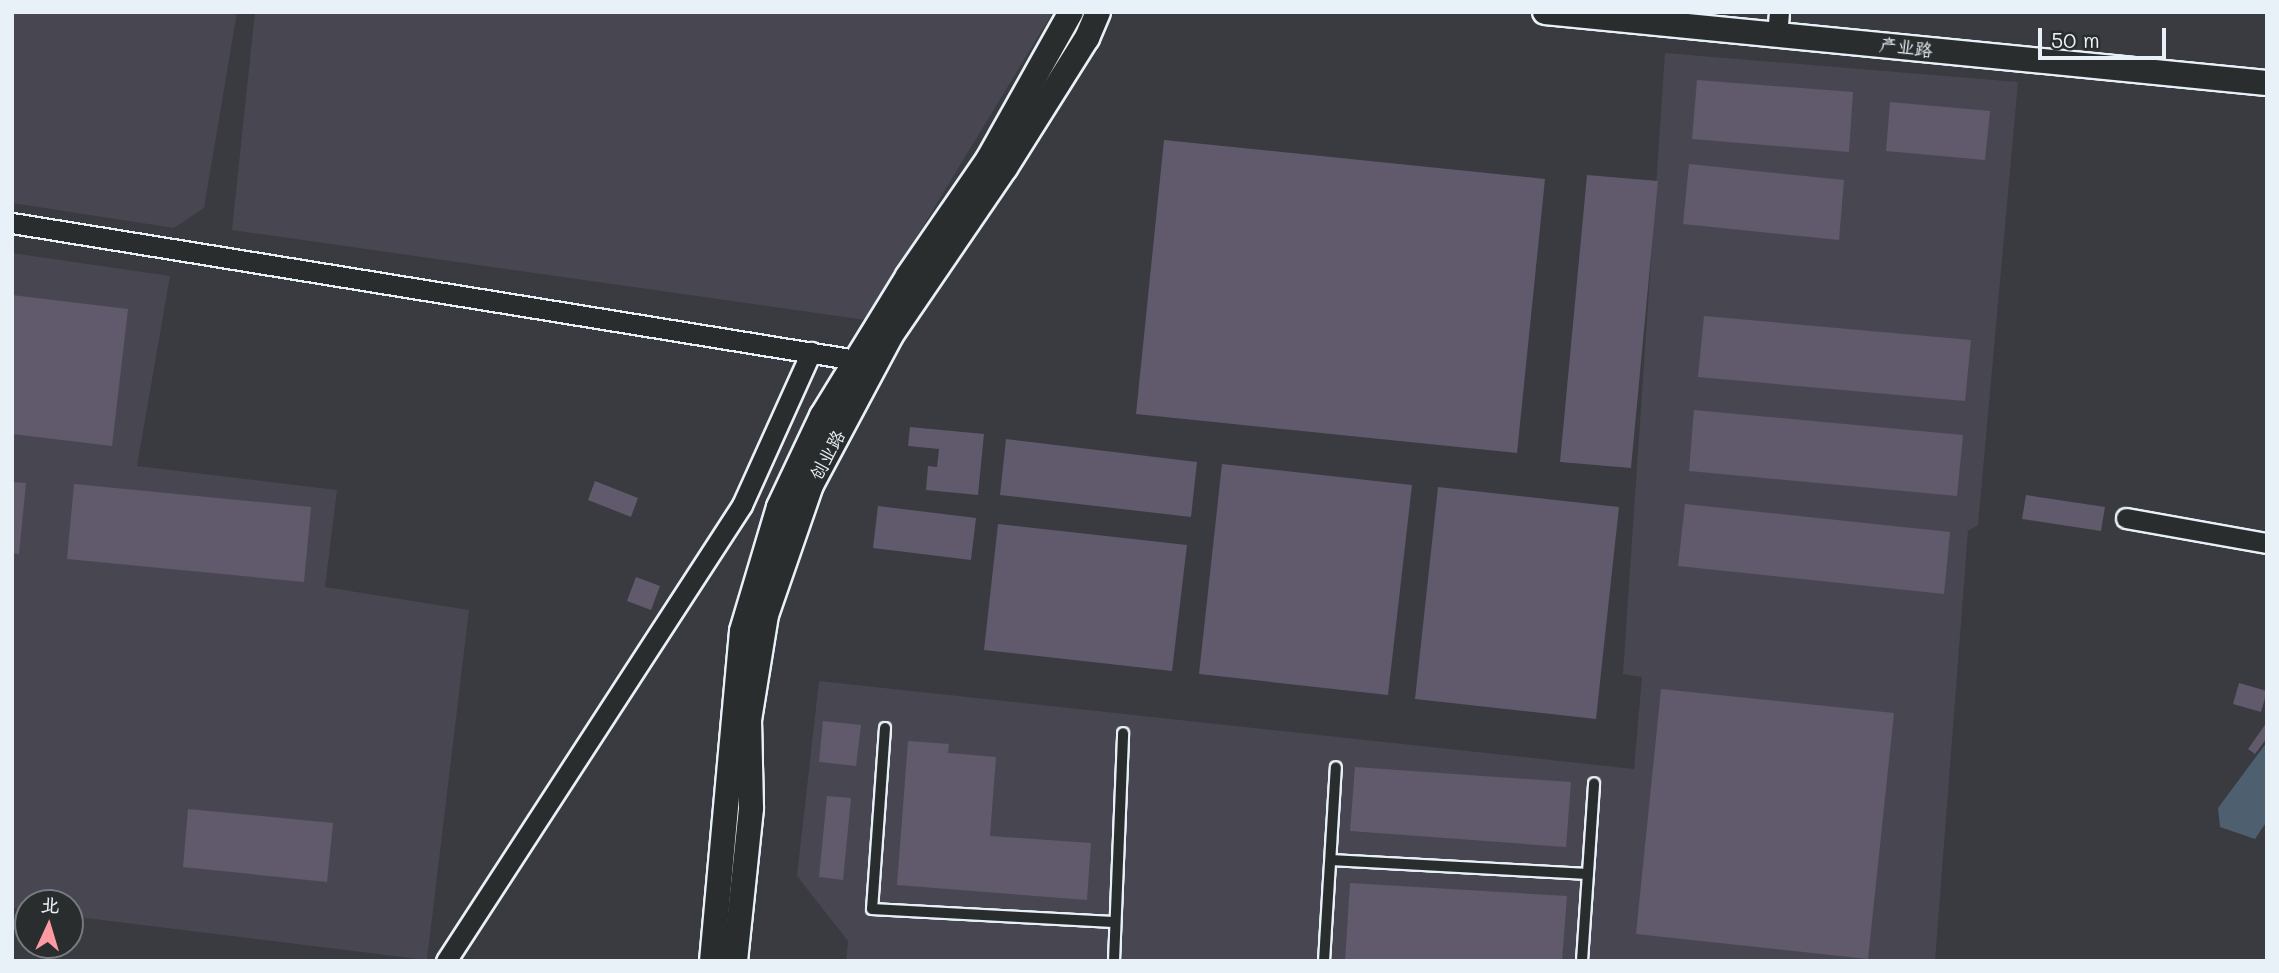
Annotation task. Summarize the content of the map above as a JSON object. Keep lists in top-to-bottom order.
{
  "streets": {
    "street": ["产业路", "创业路"]
  },
  "scale_bar": "50 m",
  "north": "top"
}
